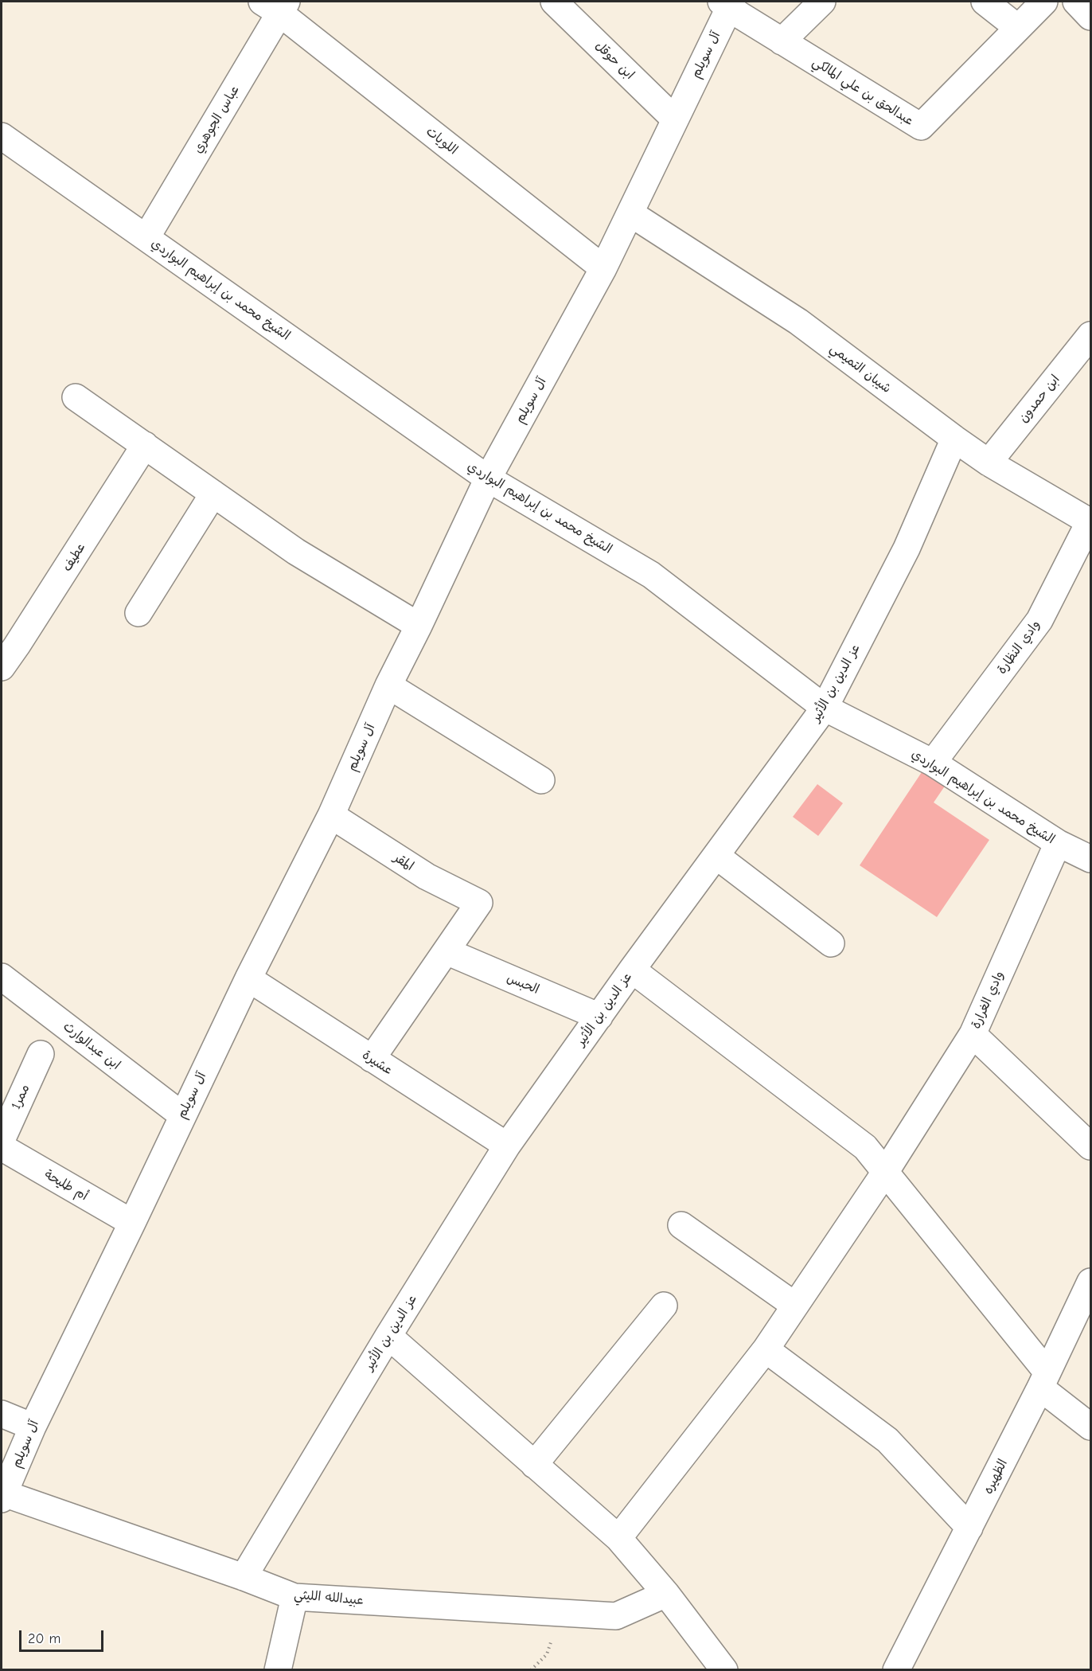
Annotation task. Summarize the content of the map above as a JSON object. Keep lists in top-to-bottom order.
{
  "streets": {
    "street": [
      "آل سويلم",
      "ابن حوقل",
      "عبدالحق بن علي المالكي",
      "عباس الجوهري",
      "اللويات",
      "الشيخ محمد بن إبراهيم البواردي",
      "شيبان التميمي",
      "ابن حمدون",
      "عطيف",
      "وادي النظارة",
      "عز الدين بن الأثير",
      "المقر",
      "الحبس",
      "وادي الغرارة",
      "ابن عبدالوارث",
      "عشيرة",
      "ممر1",
      "أم طليحة",
      "الظهيره",
      "عبيدالله الليثي"
    ]
  },
  "crossings": [
    ["آل سويلم", "ابن حوقل"],
    ["آل سويلم", "عبدالحق بن علي المالكي"],
    ["آل سويلم", "اللويات"],
    ["آل سويلم", "الشيخ محمد بن إبراهيم البواردي"],
    ["آل سويلم", "شيبان التميمي"],
    ["آل سويلم", "المقر"],
    ["آل سويلم", "ابن عبدالوارث"],
    ["آل سويلم", "عشيرة"],
    ["آل سويلم", "أم طليحة"],
    ["آل سويلم", "عبيدالله الليثي"],
    ["عباس الجوهري", "اللويات"],
    ["عباس الجوهري", "الشيخ محمد بن إبراهيم البواردي"],
    ["الشيخ محمد بن إبراهيم البواردي", "وادي النظارة"],
    ["الشيخ محمد بن إبراهيم البواردي", "عز الدين بن الأثير"],
    ["الشيخ محمد بن إبراهيم البواردي", "وادي الغرارة"],
    ["شيبان التميمي", "ابن حمدون"],
    ["شيبان التميمي", "وادي النظارة"],
    ["شيبان التميمي", "عز الدين بن الأثير"],
    ["عز الدين بن الأثير", "الحبس"],
    ["عز الدين بن الأثير", "عشيرة"],
    ["عز الدين بن الأثير", "عبيدالله الليثي"],
    ["المقر", "الحبس"]
  ],
  "scale_bar": "20 m"
}
